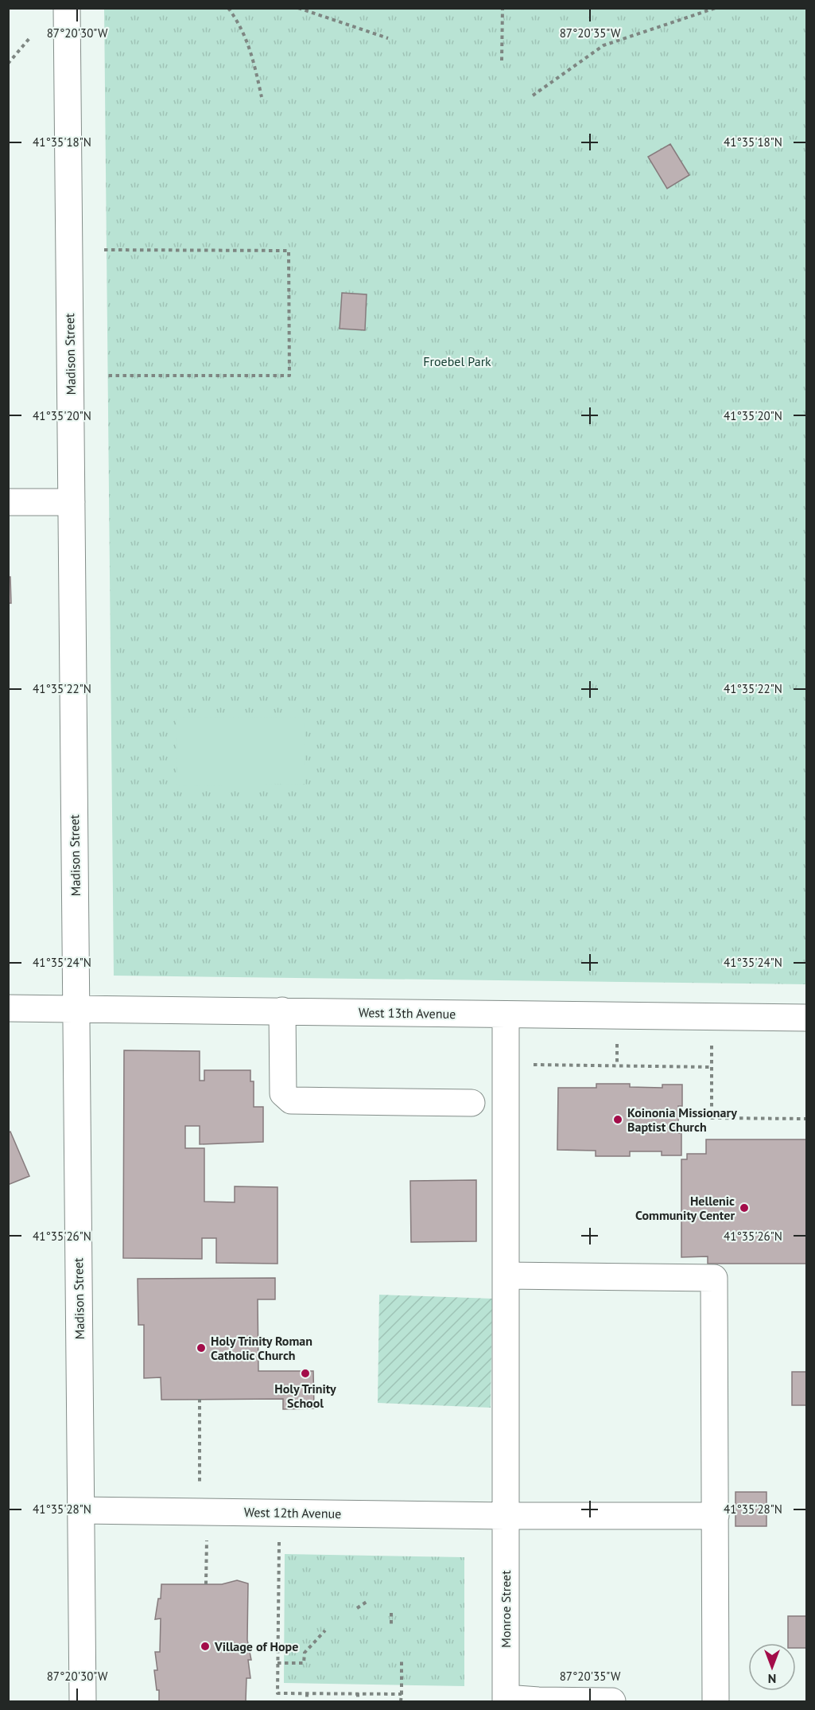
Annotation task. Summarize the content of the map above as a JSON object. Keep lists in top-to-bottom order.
{
  "streets": {
    "street": [
      "Madison Street",
      "West 13th Avenue",
      "West 12th Avenue",
      "Monroe Street"
    ]
  },
  "crossings": [
    ["Madison Street", "West 13th Avenue"],
    ["Madison Street", "West 12th Avenue"],
    ["West 13th Avenue", "Monroe Street"],
    ["West 12th Avenue", "Monroe Street"]
  ],
  "parks": ["Froebel Park"],
  "places": [
    "Koinonia Missionary Baptist Church",
    "Hellenic Community Center",
    "Holy Trinity Roman Catholic Church",
    "Holy Trinity School",
    "Village of Hope"
  ],
  "north": "bottom",
  "coordinates": [
    "87°20'30\"W",
    "87°20'35\"W",
    "41°35'18\"N",
    "41°35'20\"N",
    "41°35'22\"N",
    "41°35'24\"N",
    "41°35'26\"N",
    "41°35'28\"N"
  ]
}
